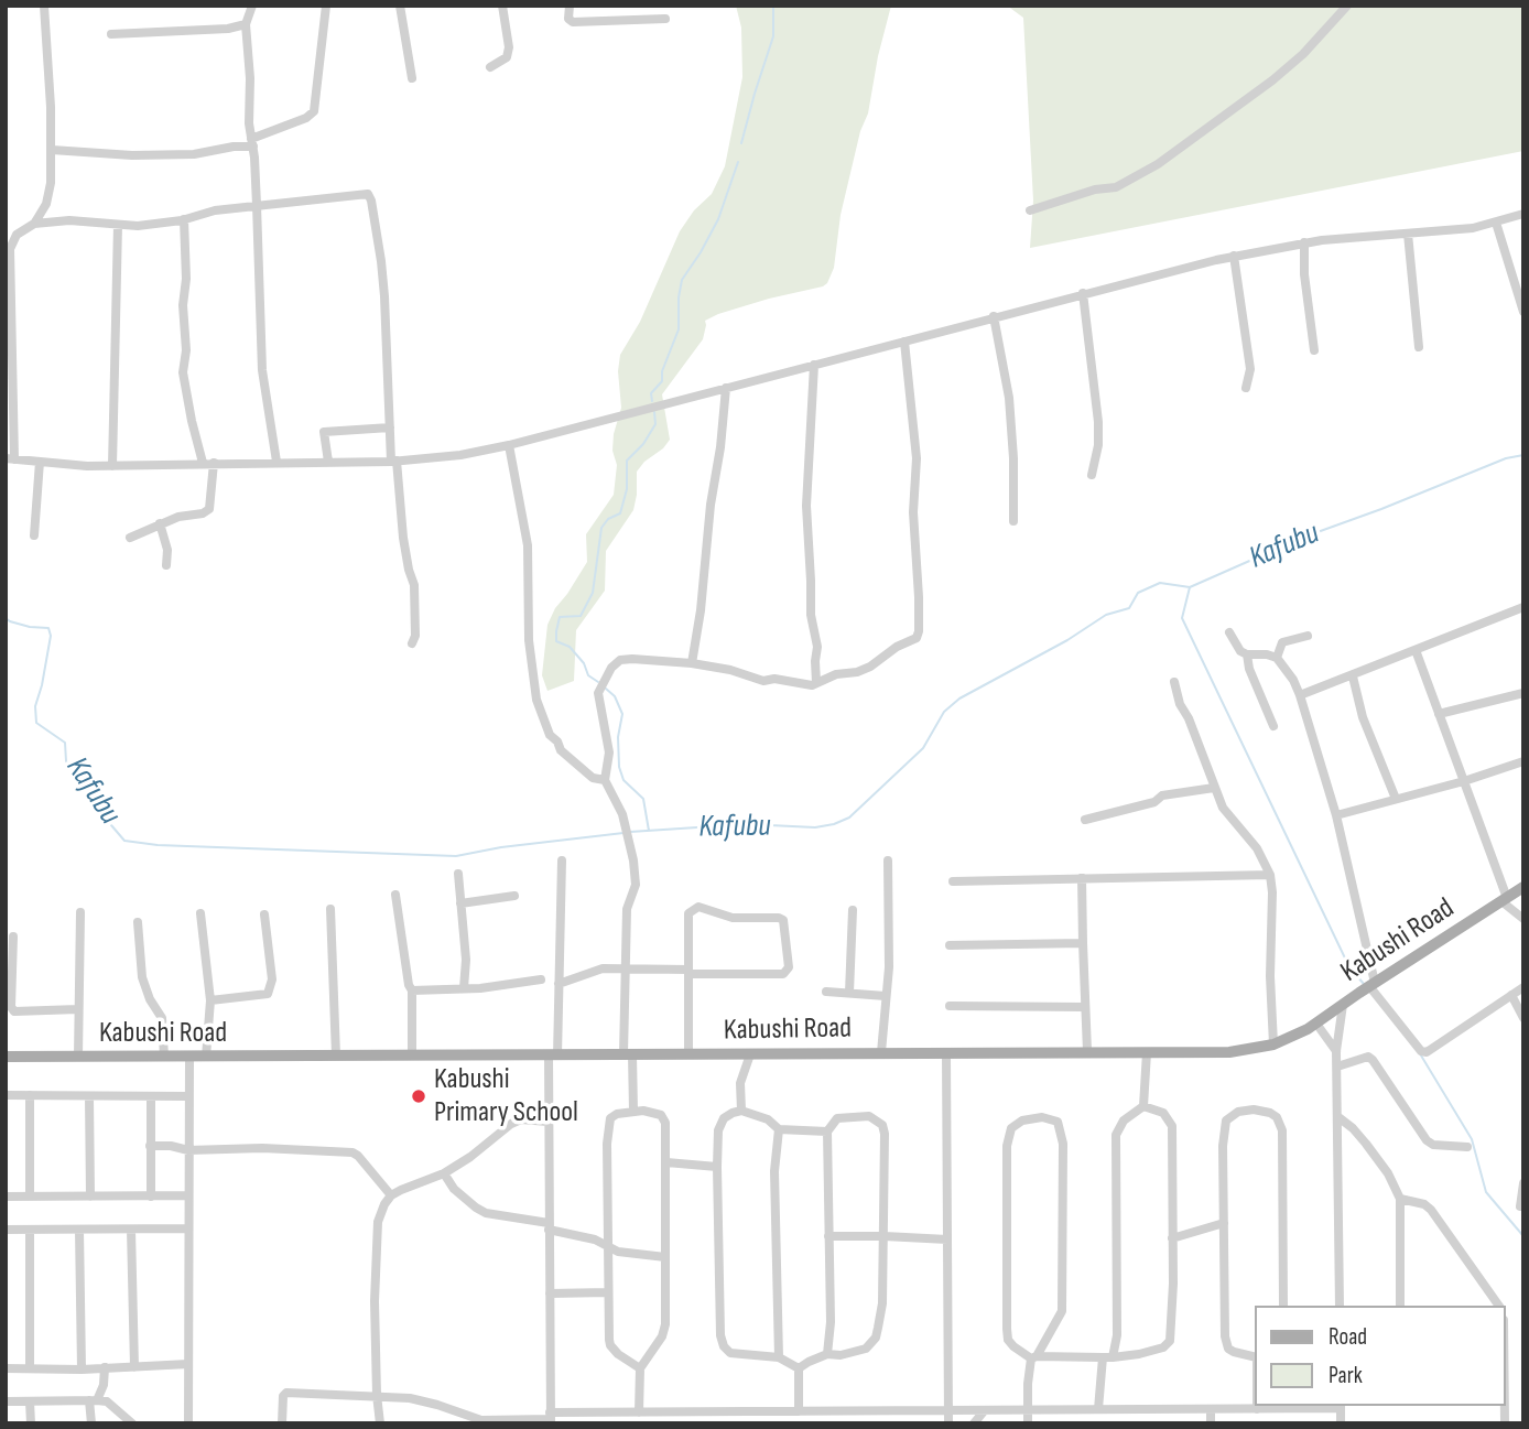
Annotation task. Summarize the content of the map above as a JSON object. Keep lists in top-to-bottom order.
{
  "streets": {
    "main road": ["Kabushi Road"]
  },
  "water": ["Kafubu"],
  "places": ["Kabushi Primary School"],
  "legend": ["Road", "Park"]
}
